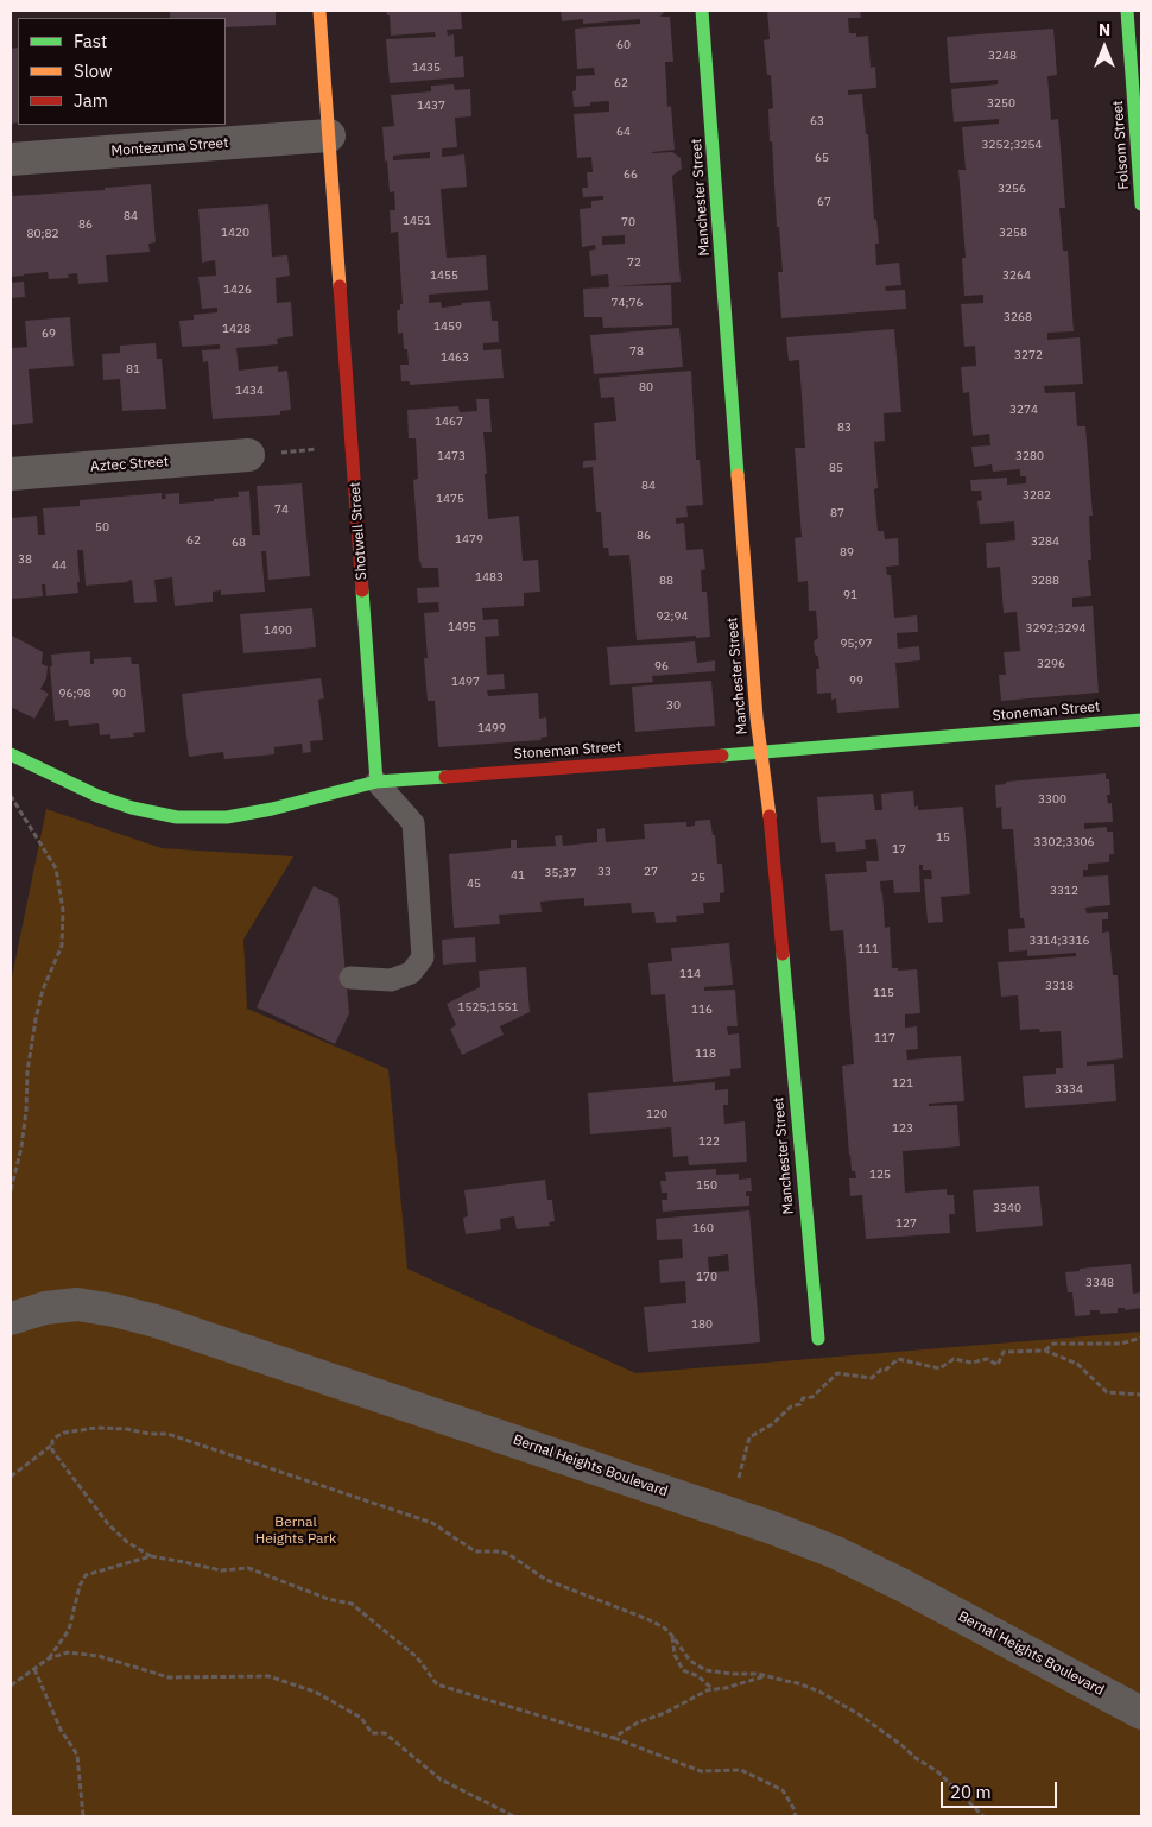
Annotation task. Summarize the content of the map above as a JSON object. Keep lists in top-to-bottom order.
{
  "streets": {
    "street": [
      "Folsom Street",
      "Montezuma Street",
      "Manchester Street",
      "Aztec Street",
      "Shotwell Street",
      "Stoneman Street",
      "Bernal Heights Boulevard"
    ]
  },
  "crossings": [
    ["Montezuma Street", "Shotwell Street"],
    ["Manchester Street", "Stoneman Street"],
    ["Shotwell Street", "Stoneman Street"]
  ],
  "parks": ["Bernal Heights Park"],
  "house_numbers": [
    "60",
    "3248",
    "1435",
    "62",
    "3250",
    "1437",
    "63",
    "64",
    "3252;3254",
    "65",
    "66",
    "3256",
    "67",
    "84",
    "1451",
    "70",
    "86",
    "1420",
    "3258",
    "80;82",
    "72",
    "1455",
    "3264",
    "1426",
    "74;76",
    "3268",
    "1459",
    "1428",
    "69",
    "78",
    "3272",
    "1463",
    "81",
    "80",
    "1434",
    "3274",
    "1467",
    "83",
    "1473",
    "3280",
    "85",
    "84",
    "3282",
    "1475",
    "74",
    "87",
    "50",
    "86",
    "1479",
    "62",
    "3284",
    "68",
    "89",
    "38",
    "44",
    "1483",
    "88",
    "3288",
    "91",
    "92;94",
    "1495",
    "3292;3294",
    "1490",
    "95;97",
    "3296",
    "96",
    "99",
    "1497",
    "96;98",
    "90",
    "30",
    "1499",
    "3300",
    "15",
    "3302;3306",
    "17",
    "33",
    "27",
    "35;37",
    "41",
    "25",
    "45",
    "3312",
    "3314;3316",
    "111",
    "114",
    "3318",
    "115",
    "1525;1551",
    "116",
    "117",
    "118",
    "121",
    "3334",
    "120",
    "123",
    "122",
    "125",
    "150",
    "3340",
    "127",
    "160",
    "170",
    "3348",
    "180"
  ],
  "legend": ["Fast", "Slow", "Jam"],
  "scale_bar": "20 m",
  "north": "top"
}
